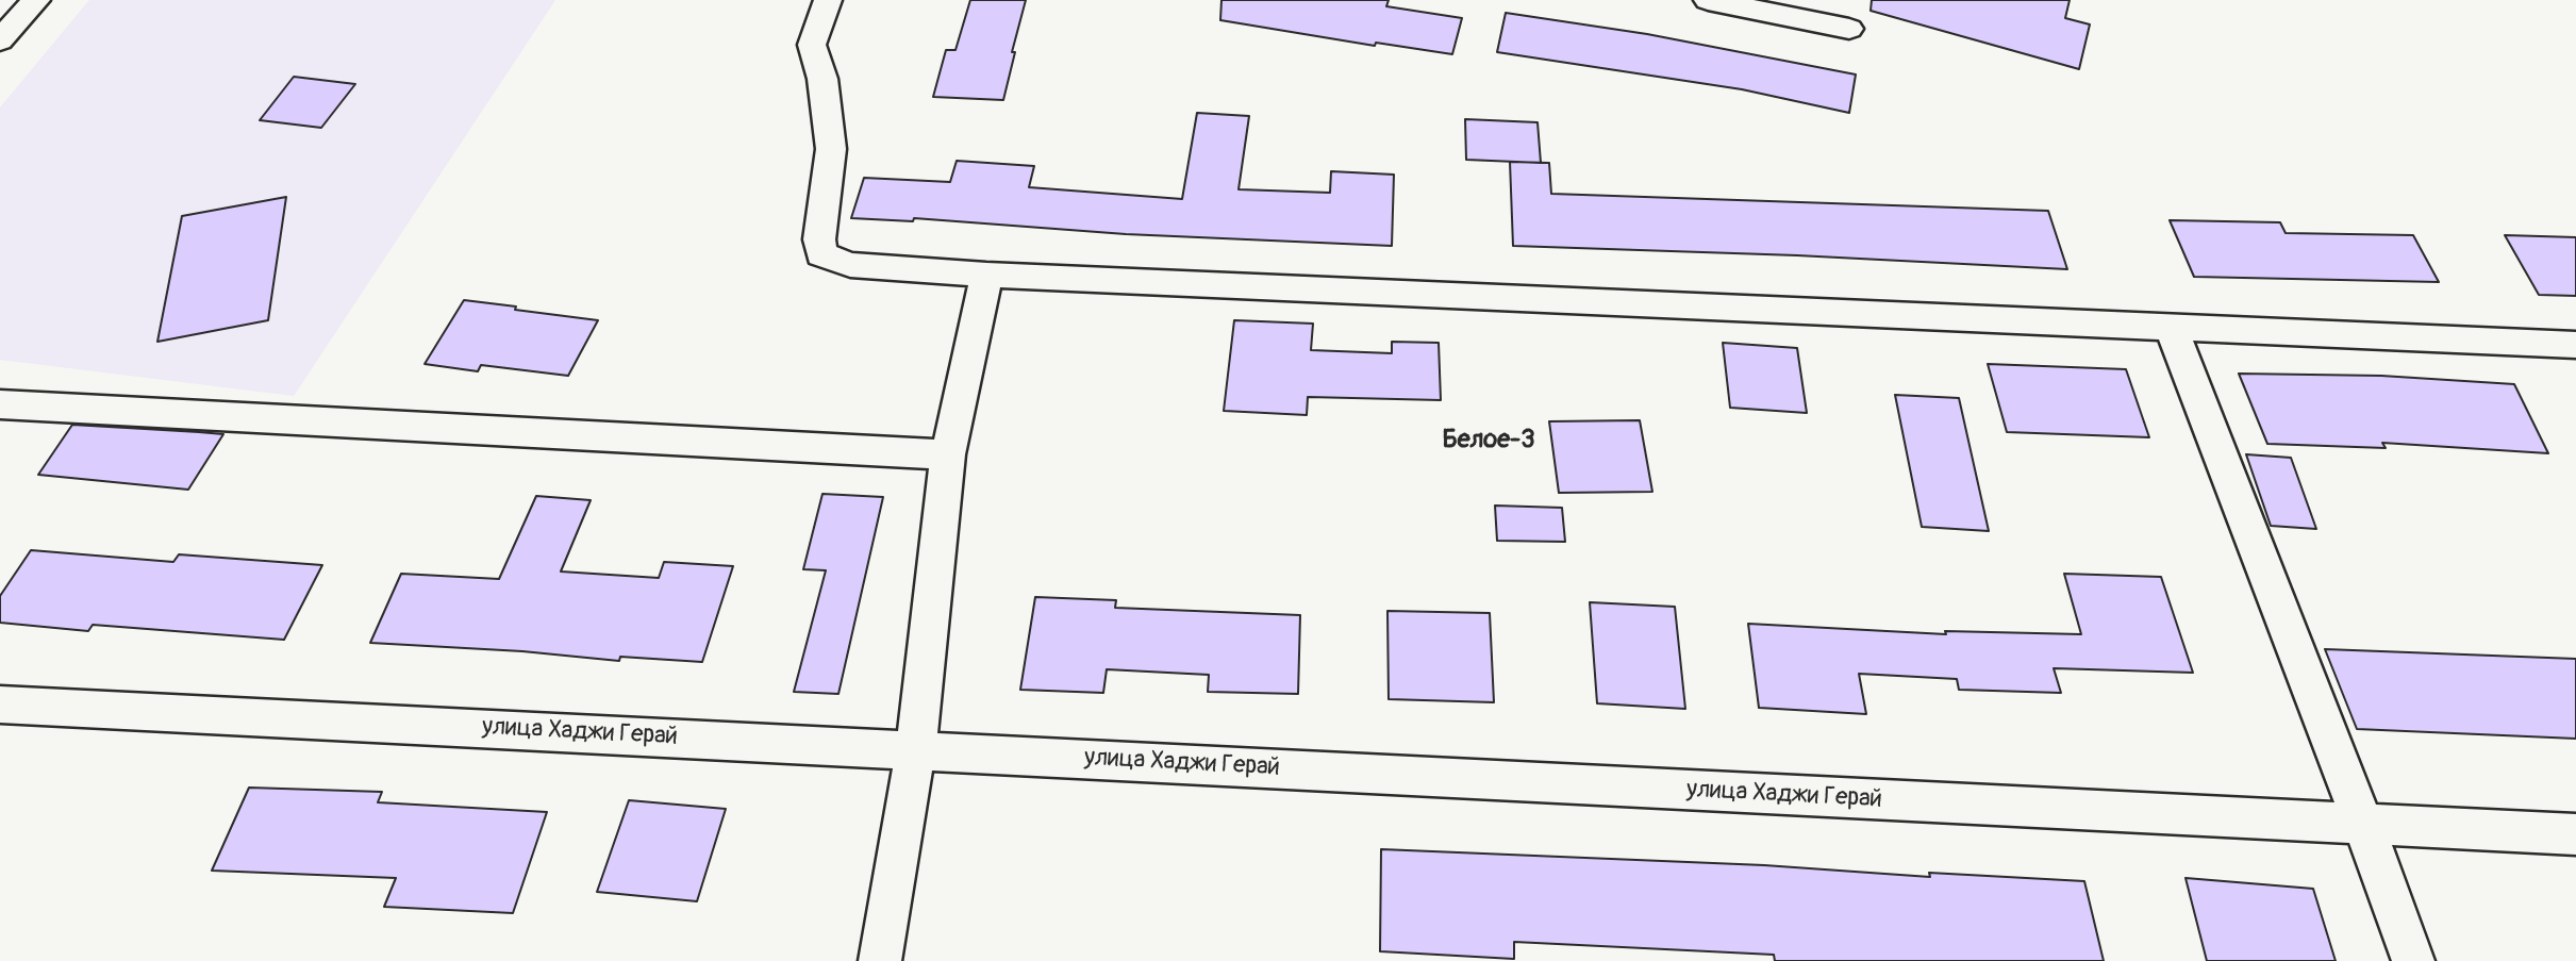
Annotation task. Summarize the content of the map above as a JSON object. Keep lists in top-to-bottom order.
{
  "streets": {
    "street": ["улица Хаджи Герай"]
  },
  "districts": ["Белое-3"]
}
